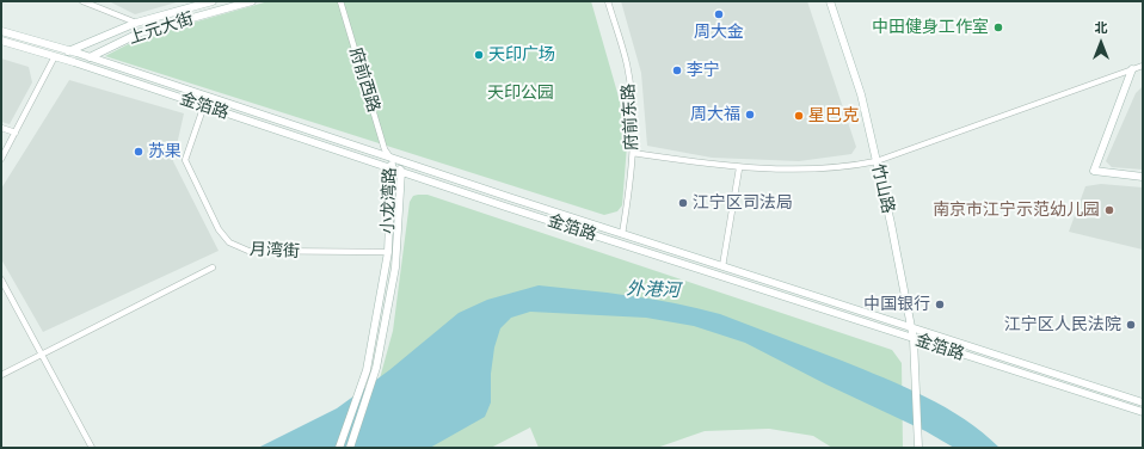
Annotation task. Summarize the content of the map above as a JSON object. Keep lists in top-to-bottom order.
{
  "streets": {
    "main road": [
      "上元大街",
      "金箔路",
      "竹山路",
      "小龙湾路"
    ],
    "street": ["府前西路", "府前东路", "月湾街"]
  },
  "crossings": [
    ["上元大街", "金箔路"],
    ["府前西路", "金箔路"],
    ["府前西路", "小龙湾路"],
    ["金箔路", "府前东路"],
    ["金箔路", "竹山路"],
    ["金箔路", "小龙湾路"],
    ["金箔路", "月湾街"],
    ["小龙湾路", "月湾街"]
  ],
  "water": ["外港河"],
  "parks": ["天印公园"],
  "places": [
    "周大金",
    "中田健身工作室",
    "天印广场",
    "李宁",
    "周大福",
    "星巴克",
    "苏果",
    "江宁区司法局",
    "南京市江宁示范幼儿园",
    "中国银行",
    "江宁区人民法院"
  ],
  "north": "top"
}
